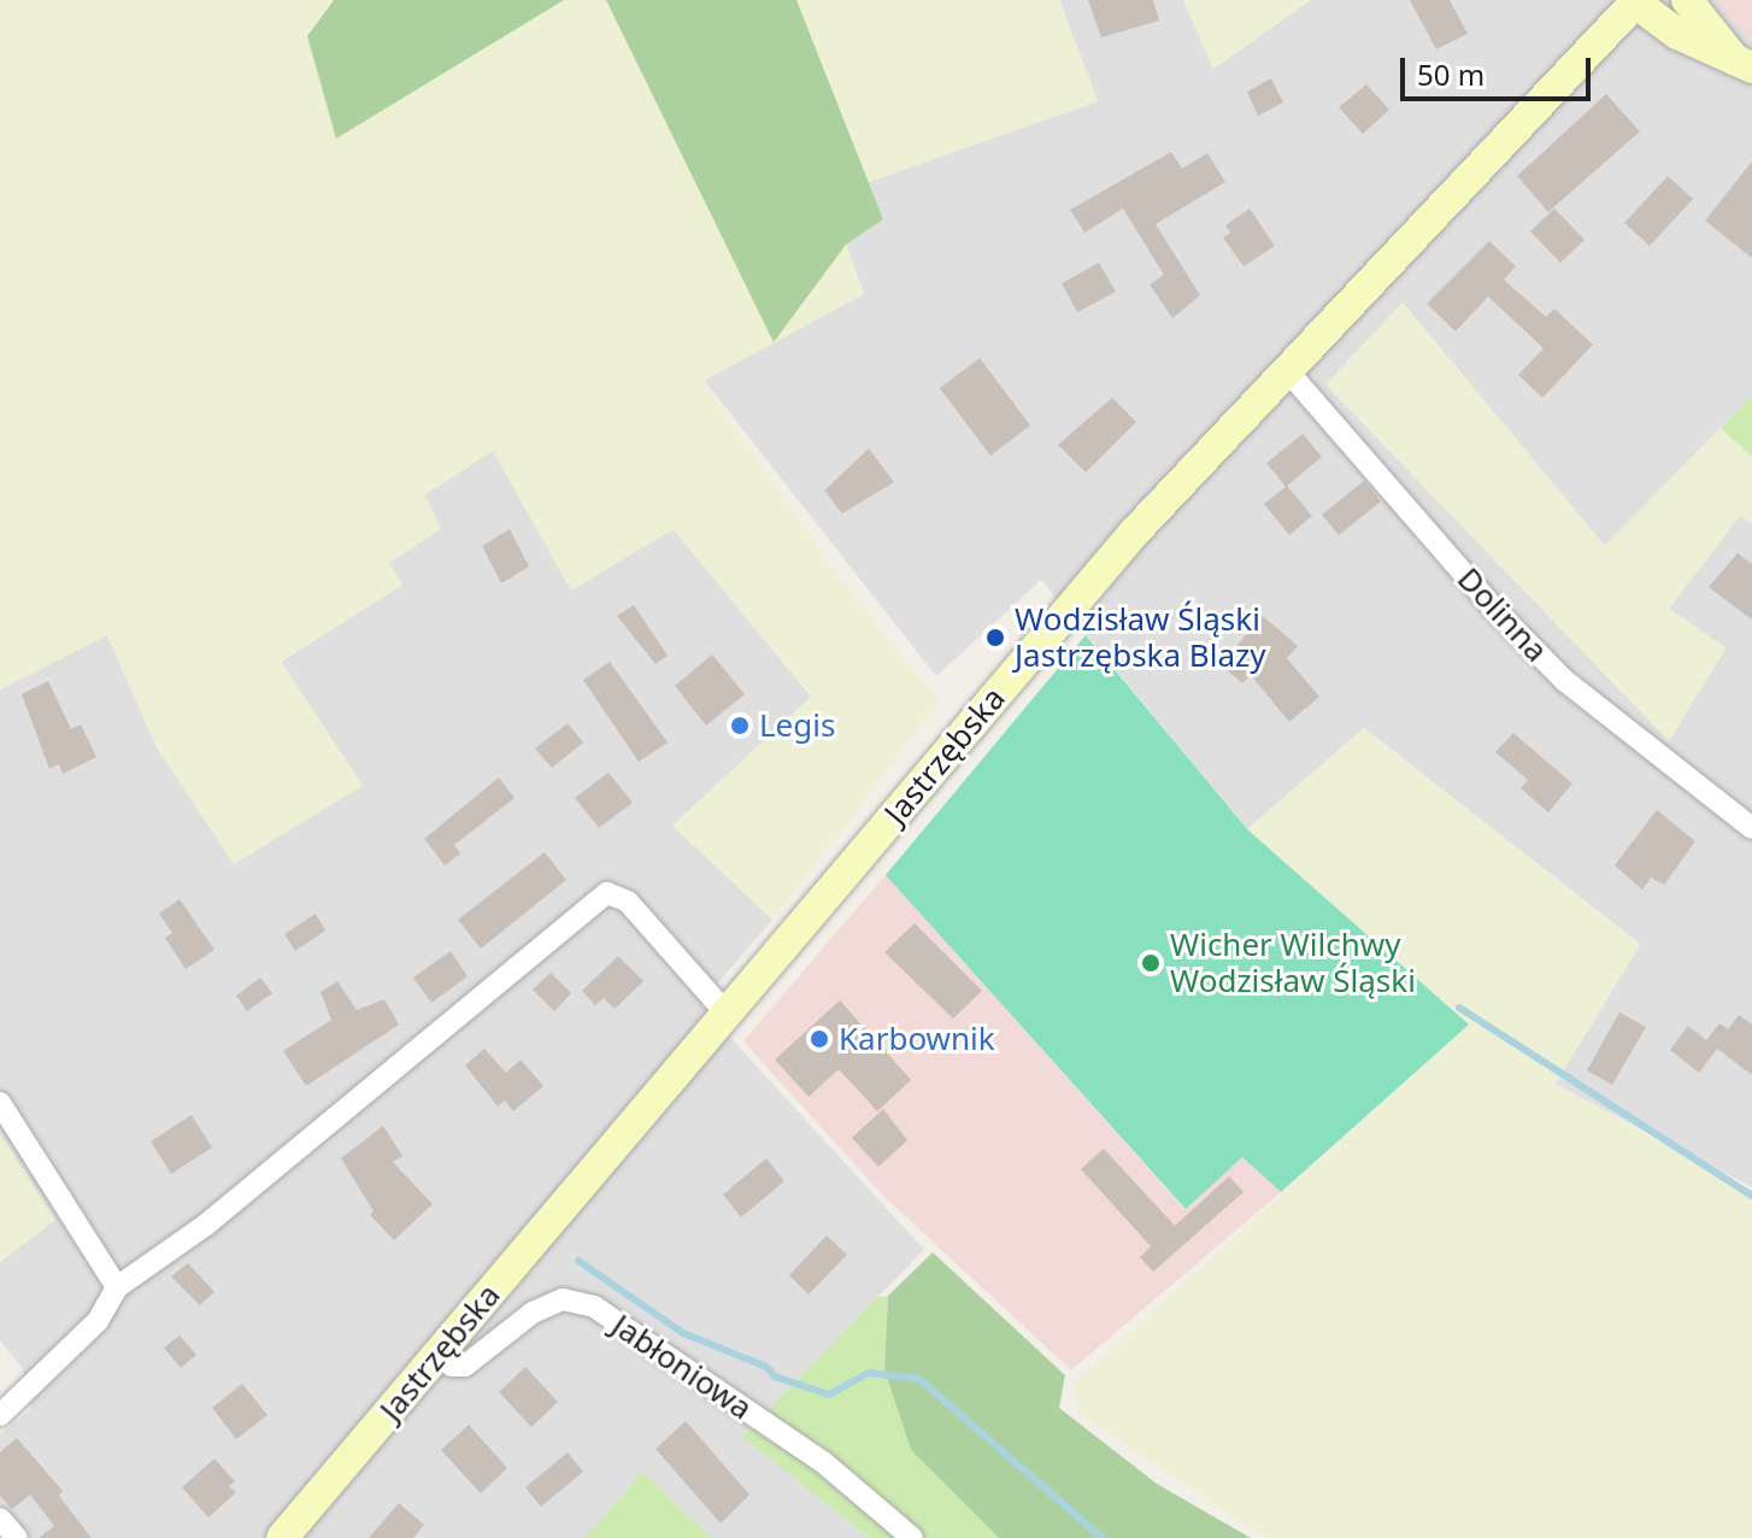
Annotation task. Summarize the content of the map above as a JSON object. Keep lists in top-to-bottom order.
{
  "streets": {
    "main road": ["Jastrzębska"],
    "street": ["Dolinna", "Jabłoniowa"]
  },
  "crossings": [
    ["Dolinna", "Jastrzębska"],
    ["Jastrzębska", "Jabłoniowa"]
  ],
  "places": [
    "Wodzisław Śląski Jastrzębska Blazy",
    "Legis",
    "Wicher Wilchwy Wodzisław Śląski",
    "Karbownik"
  ],
  "scale_bar": "50 m"
}
